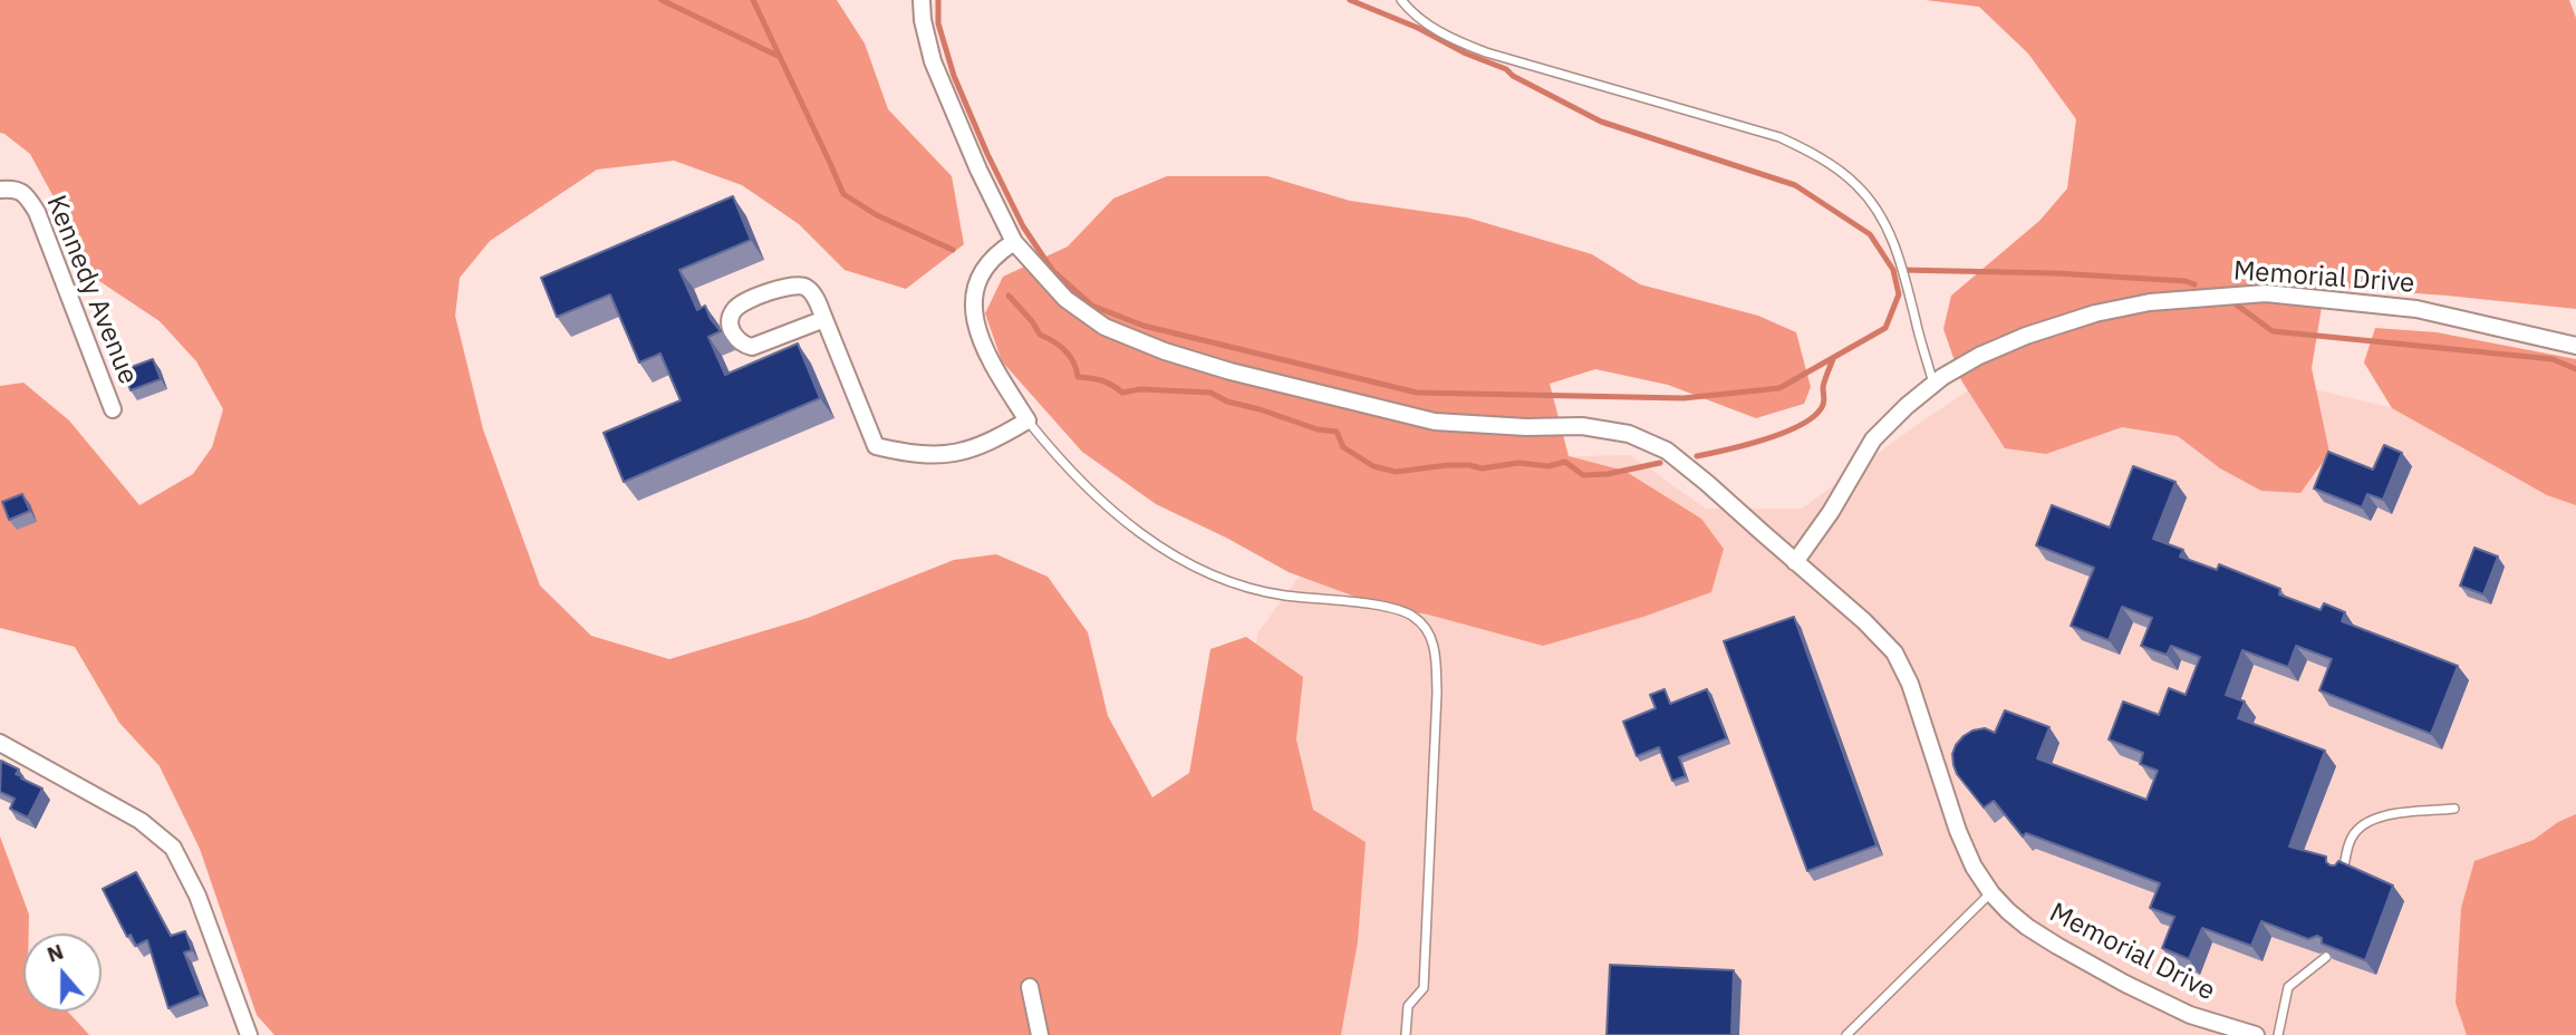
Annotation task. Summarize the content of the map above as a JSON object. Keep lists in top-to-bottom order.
{
  "streets": {
    "street": ["Memorial Drive", "Kennedy Avenue"]
  },
  "north": "top"
}
